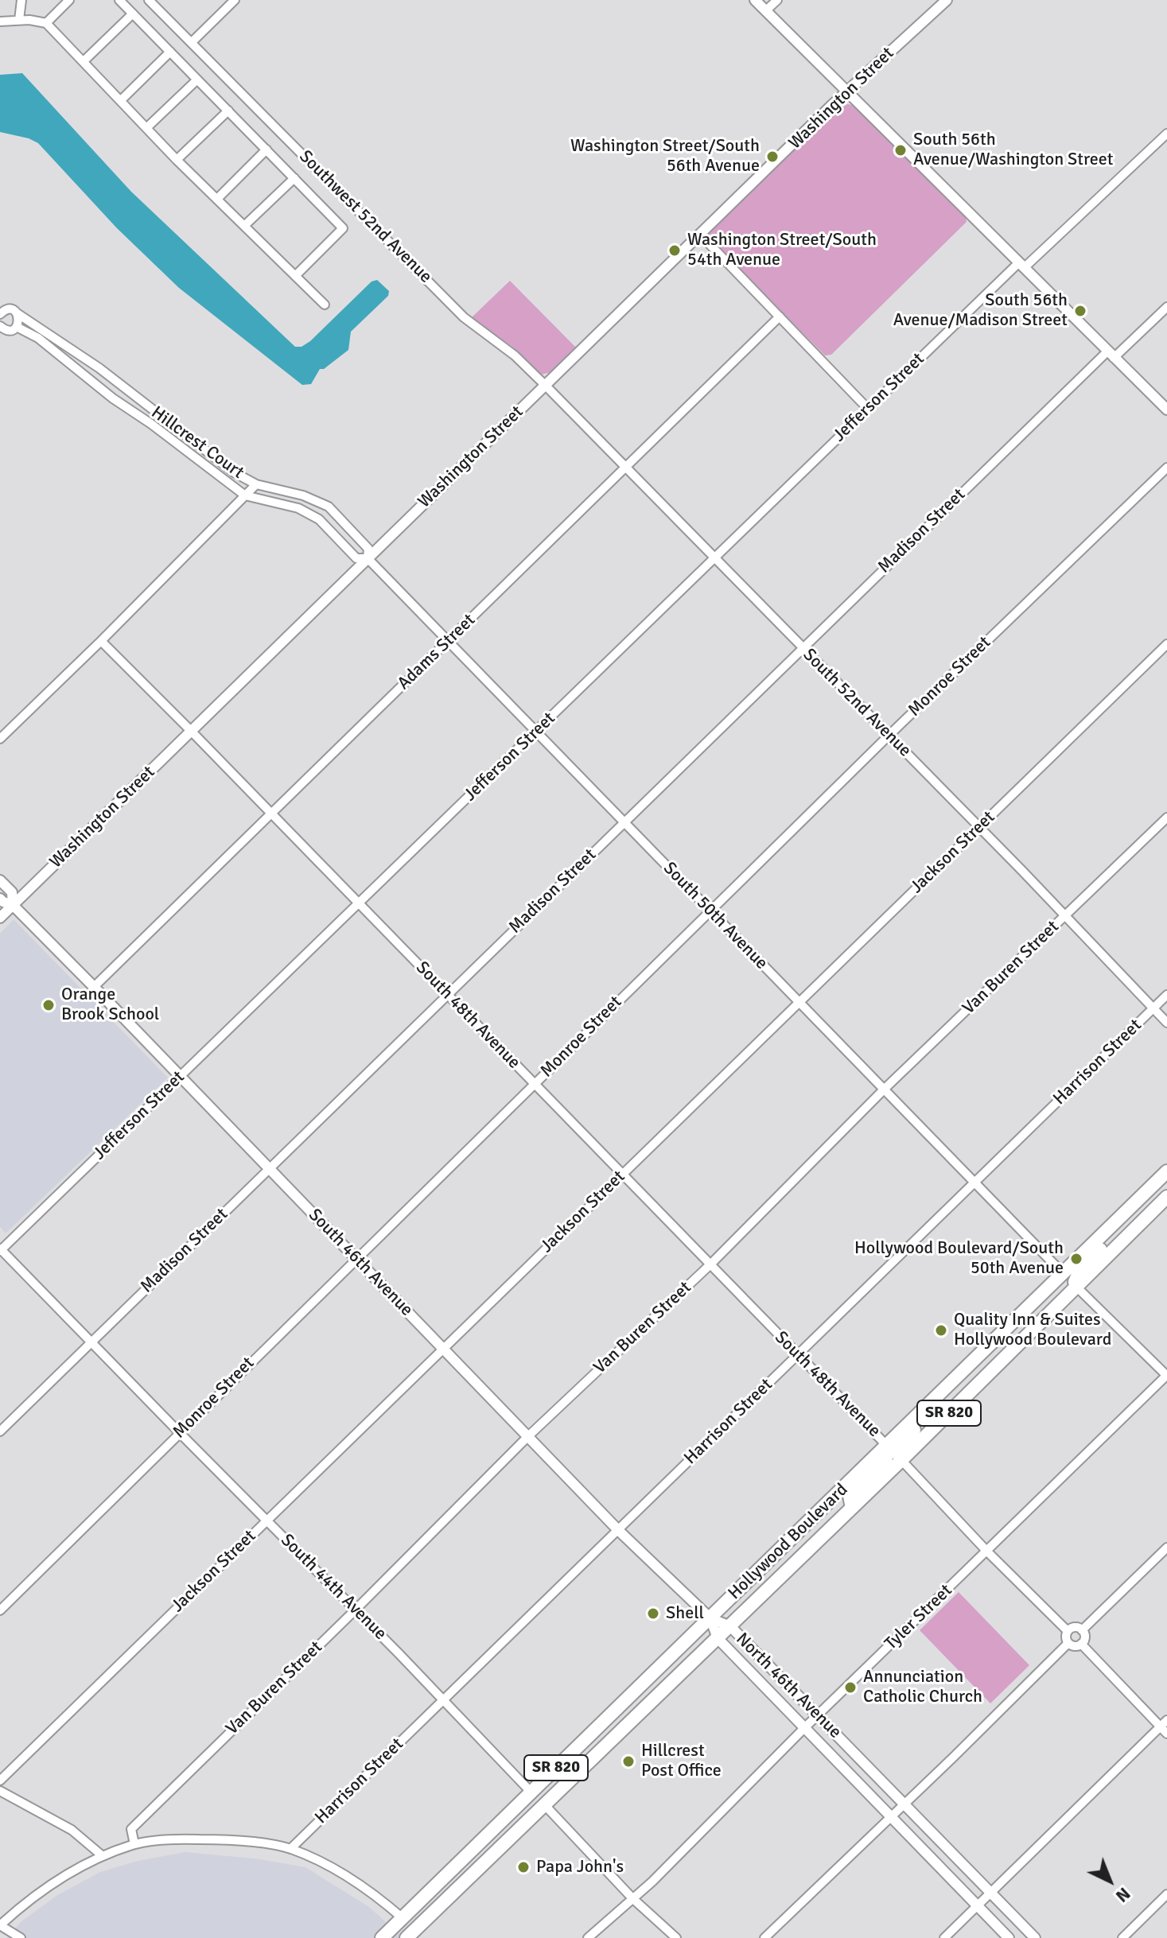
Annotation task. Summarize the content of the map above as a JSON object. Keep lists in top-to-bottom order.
{
  "streets": {
    "highway": ["SR 820", "Hollywood Boulevard"],
    "street": [
      "Washington Street",
      "Southwest 52nd Avenue",
      "Jefferson Street",
      "Hillcrest Court",
      "Madison Street",
      "Adams Street",
      "Monroe Street",
      "South 52nd Avenue",
      "Jackson Street",
      "South 50th Avenue",
      "Van Buren Street",
      "South 48th Avenue",
      "Harrison Street",
      "South 46th Avenue",
      "South 44th Avenue",
      "Tyler Street",
      "North 46th Avenue"
    ]
  },
  "crossings": [
    ["Washington Street", "Southwest 52nd Avenue"],
    ["Washington Street", "Hillcrest Court"],
    ["Washington Street", "South 52nd Avenue"],
    ["Washington Street", "South 50th Avenue"],
    ["Washington Street", "South 48th Avenue"],
    ["Washington Street", "South 46th Avenue"],
    ["Southwest 52nd Avenue", "South 52nd Avenue"],
    ["Jefferson Street", "South 52nd Avenue"],
    ["Jefferson Street", "South 50th Avenue"],
    ["Jefferson Street", "South 48th Avenue"],
    ["Jefferson Street", "South 46th Avenue"],
    ["Jefferson Street", "South 44th Avenue"],
    ["Hillcrest Court", "South 50th Avenue"],
    ["Madison Street", "South 52nd Avenue"],
    ["Madison Street", "South 50th Avenue"],
    ["Madison Street", "South 48th Avenue"],
    ["Madison Street", "South 46th Avenue"],
    ["Madison Street", "South 44th Avenue"],
    ["Adams Street", "South 52nd Avenue"],
    ["Adams Street", "South 50th Avenue"],
    ["Adams Street", "South 48th Avenue"],
    ["Adams Street", "South 46th Avenue"],
    ["Monroe Street", "South 52nd Avenue"],
    ["Monroe Street", "South 50th Avenue"],
    ["Monroe Street", "South 48th Avenue"],
    ["Monroe Street", "South 46th Avenue"],
    ["Monroe Street", "South 44th Avenue"],
    ["South 52nd Avenue", "Jackson Street"],
    ["South 52nd Avenue", "Van Buren Street"],
    ["South 52nd Avenue", "Harrison Street"],
    ["Jackson Street", "South 50th Avenue"],
    ["Jackson Street", "South 48th Avenue"],
    ["Jackson Street", "South 46th Avenue"],
    ["Jackson Street", "South 44th Avenue"],
    ["South 50th Avenue", "Van Buren Street"],
    ["South 50th Avenue", "Harrison Street"],
    ["South 50th Avenue", "Hollywood Boulevard"],
    ["Van Buren Street", "South 48th Avenue"],
    ["Van Buren Street", "South 46th Avenue"],
    ["Van Buren Street", "South 44th Avenue"],
    ["South 48th Avenue", "Harrison Street"],
    ["South 48th Avenue", "Hollywood Boulevard"],
    ["Harrison Street", "South 46th Avenue"],
    ["Harrison Street", "South 44th Avenue"],
    ["South 46th Avenue", "Hollywood Boulevard"],
    ["South 46th Avenue", "North 46th Avenue"],
    ["Hollywood Boulevard", "South 44th Avenue"],
    ["Hollywood Boulevard", "North 46th Avenue"],
    ["Tyler Street", "North 46th Avenue"]
  ],
  "places": [
    "South 56th Avenue/Washington Street",
    "Washington Street/South 56th Avenue",
    "Washington Street/South 54th Avenue",
    "South 56th Avenue/Madison Street",
    "Orange Brook School",
    "Hollywood Boulevard/South 50th Avenue",
    "Quality Inn & Suites Hollywood Boulevard",
    "Shell",
    "Annunciation Catholic Church",
    "Hillcrest Post Office",
    "Papa John's"
  ],
  "north": "bottom right"
}
